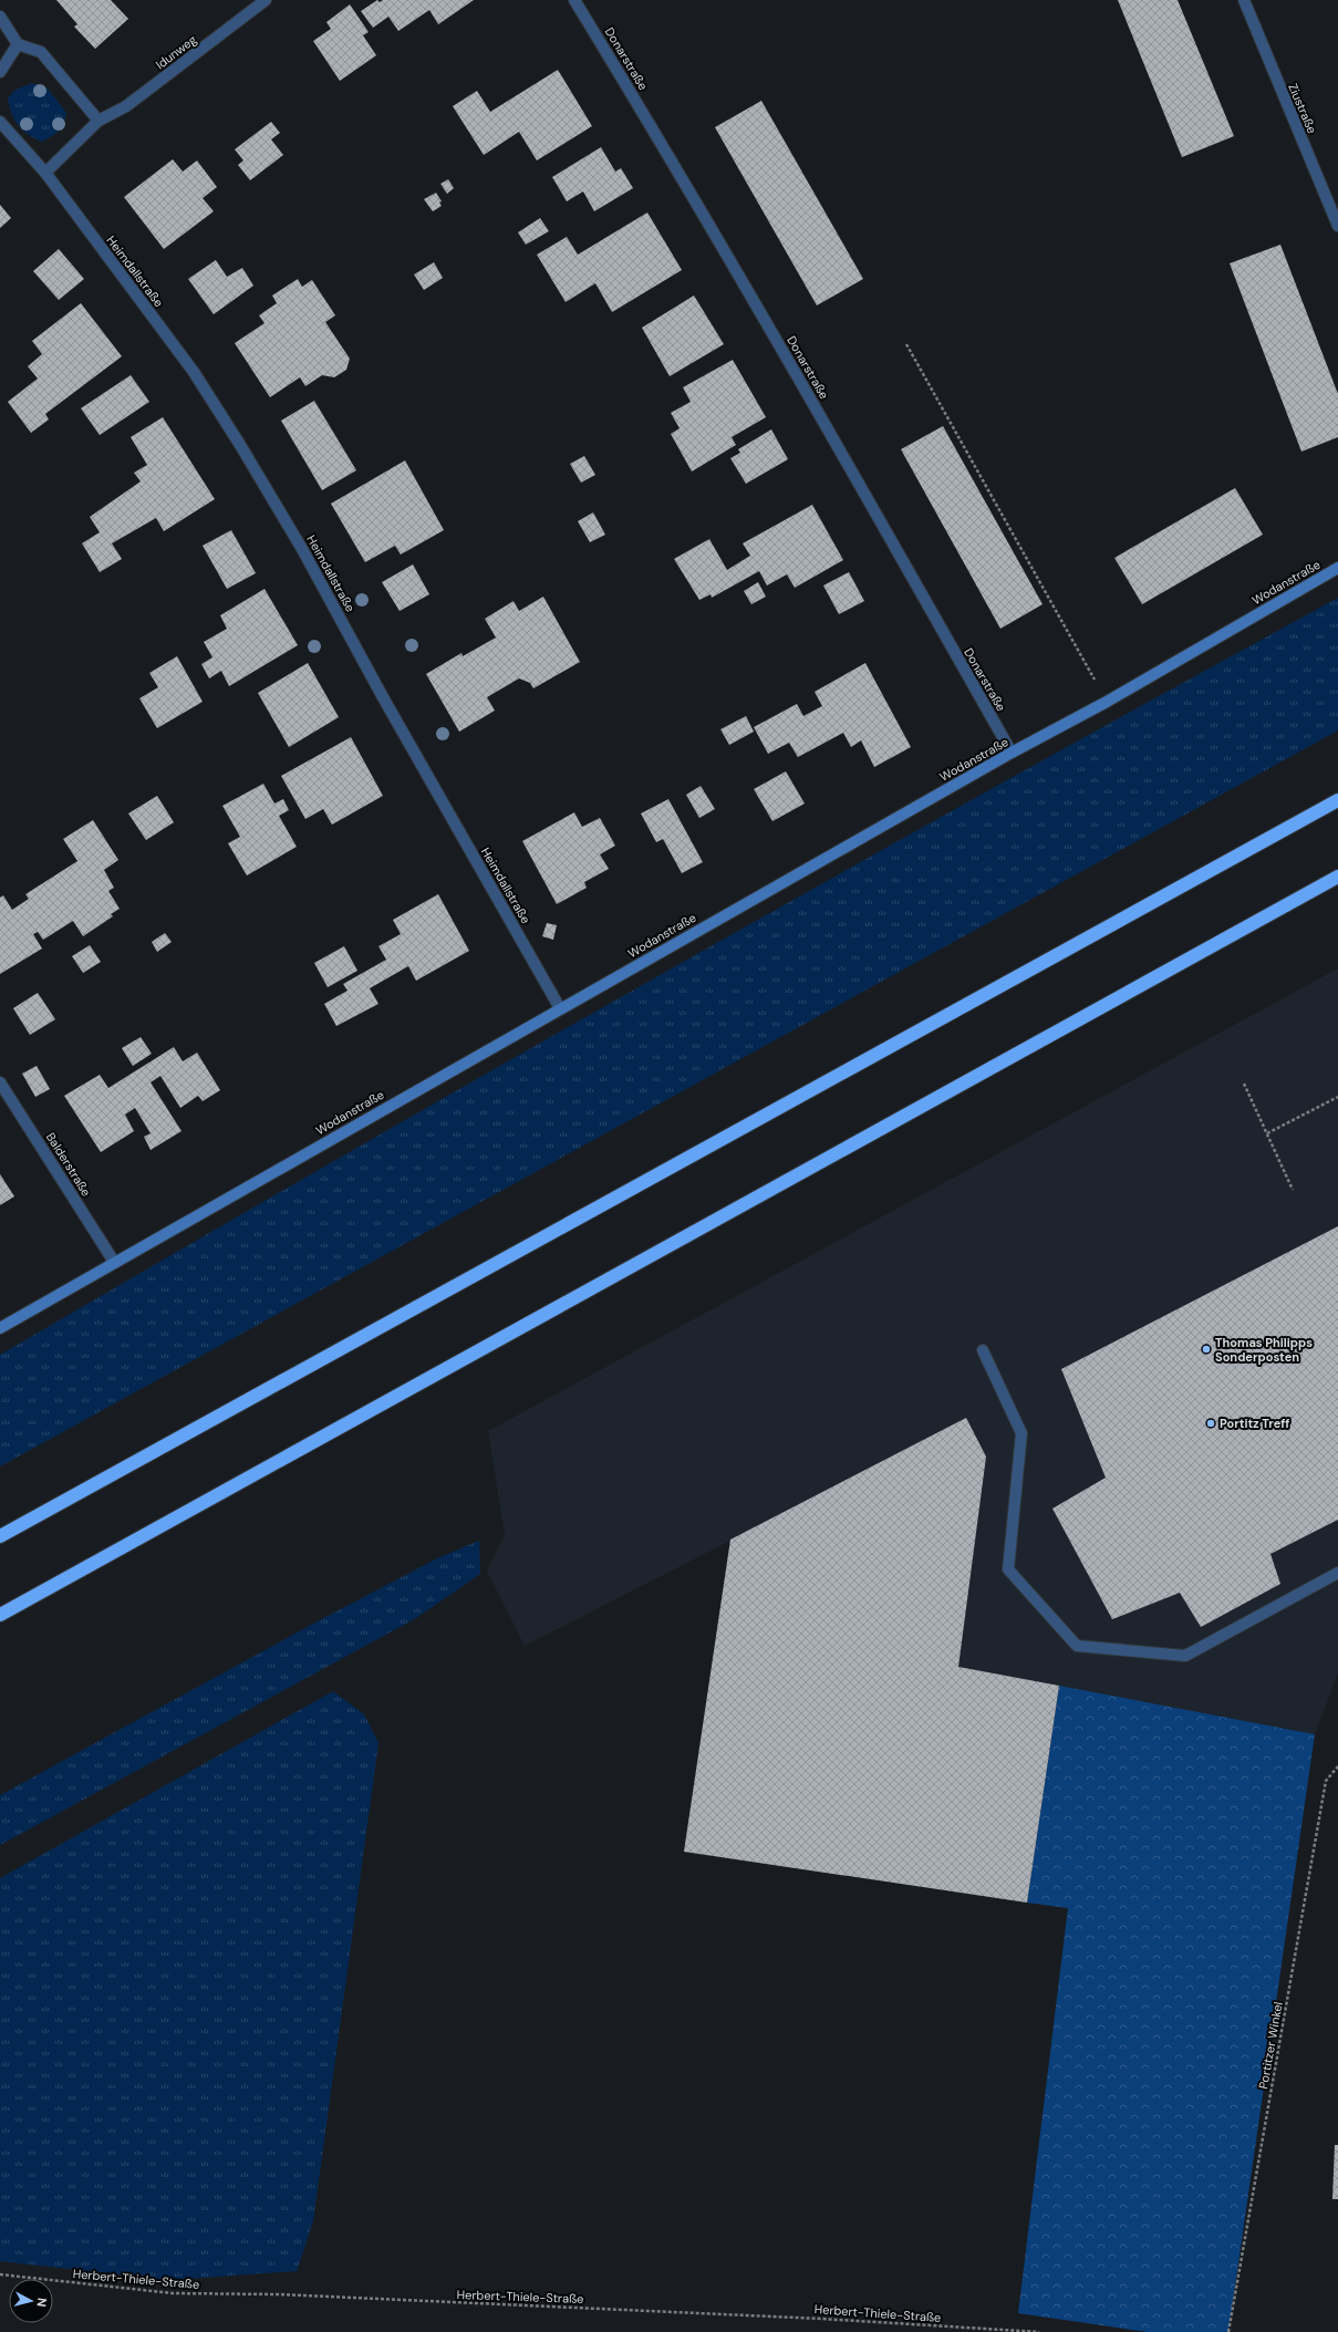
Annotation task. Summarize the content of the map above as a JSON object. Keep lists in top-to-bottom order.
{
  "streets": {
    "street": [
      "Idunweg",
      "Donarstraße",
      "Ziustraße",
      "Heimdallstraße",
      "Wodanstraße",
      "Balderstraße"
    ],
    "path": ["Portitzer Winkel", "Herbert-Thiele-Straße"]
  },
  "crossings": [
    ["Donarstraße", "Wodanstraße"],
    ["Heimdallstraße", "Wodanstraße"],
    ["Wodanstraße", "Balderstraße"]
  ],
  "places": ["Thomas Philipps Sonderposten", "Portitz Treff"],
  "north": "right"
}
